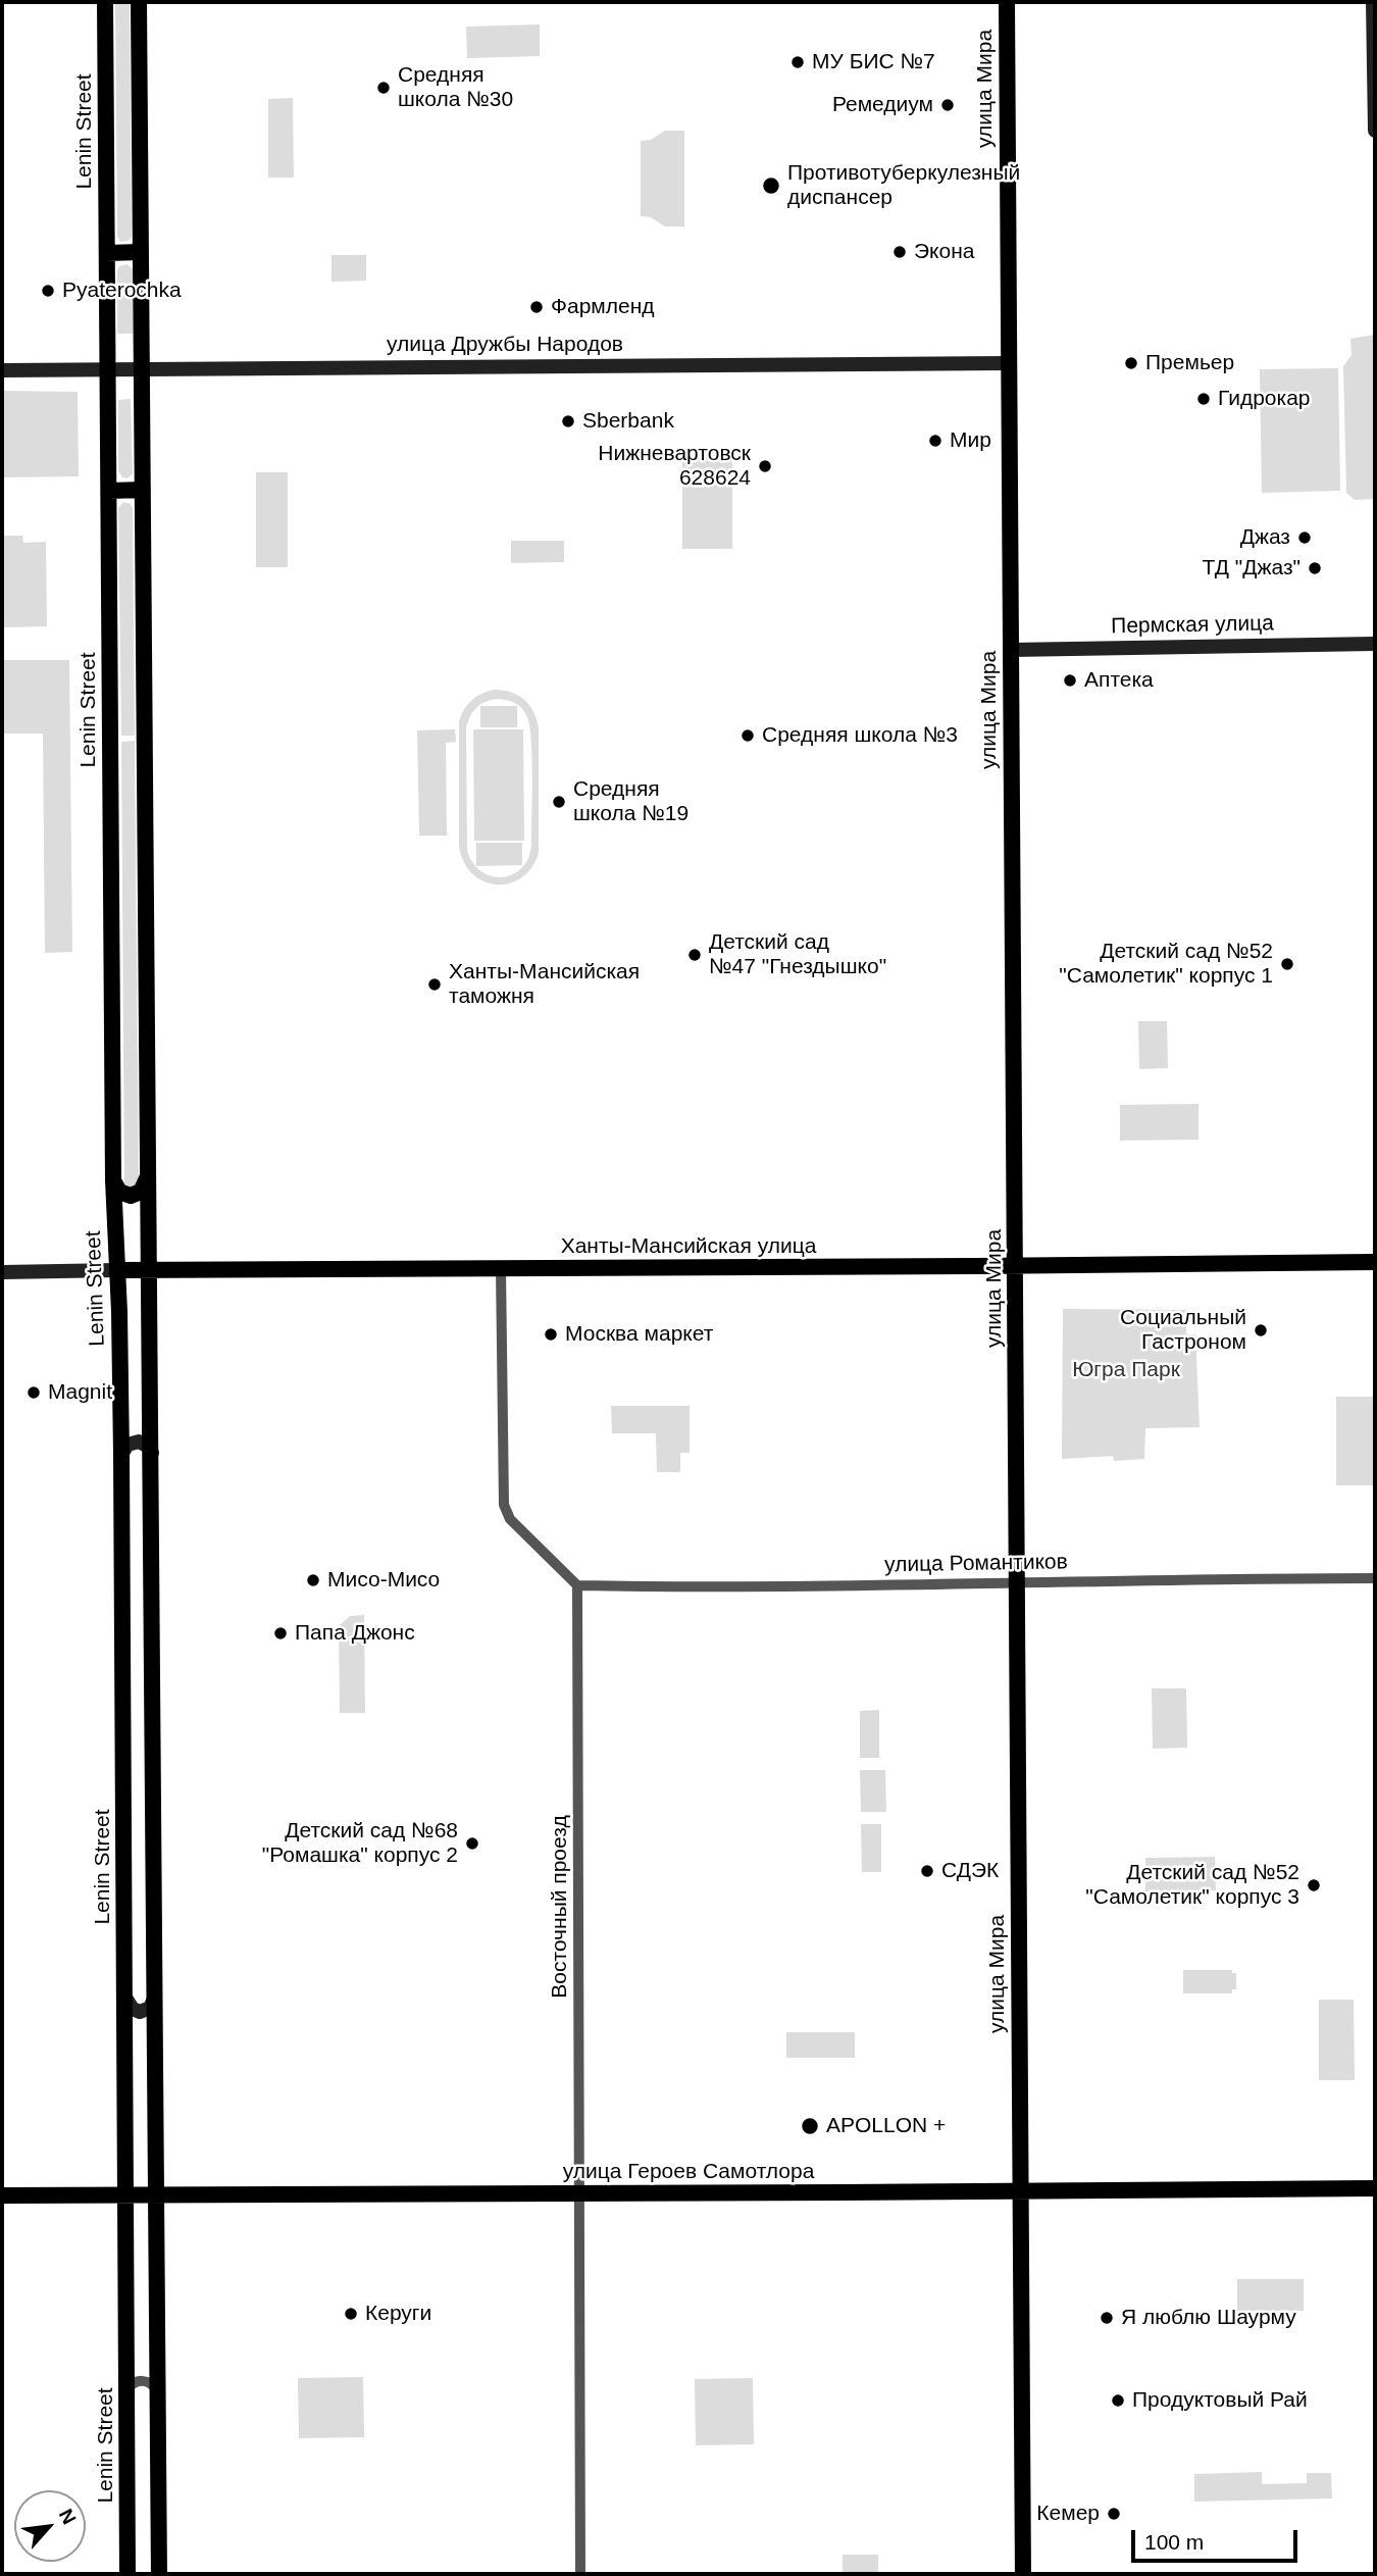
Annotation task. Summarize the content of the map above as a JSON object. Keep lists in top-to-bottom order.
{
  "streets": {
    "main road": [
      "улица Мира",
      "Lenin Street",
      "Ханты-Мансийская улица",
      "улица Героев Самотлора"
    ],
    "street": [
      "улица Дружбы Народов",
      "Пермская улица",
      "улица Романтиков",
      "Восточный проезд"
    ]
  },
  "crossings": [
    ["улица Мира", "улица Дружбы Народов"],
    ["улица Мира", "Пермская улица"],
    ["улица Мира", "Ханты-Мансийская улица"],
    ["улица Мира", "улица Романтиков"],
    ["улица Мира", "улица Героев Самотлора"],
    ["Lenin Street", "улица Дружбы Народов"],
    ["Lenin Street", "Ханты-Мансийская улица"],
    ["Lenin Street", "улица Героев Самотлора"],
    ["улица Романтиков", "Восточный проезд"],
    ["Восточный проезд", "улица Героев Самотлора"]
  ],
  "parks": ["Югра Парк"],
  "places": [
    "МУ БИС №7",
    "Средняя школа №30",
    "Ремедиум",
    "Противотуберкулезный диспансер",
    "Экона",
    "Pyaterochka",
    "Фармленд",
    "Премьер",
    "Гидрокар",
    "Sberbank",
    "Мир",
    "Нижневартовск 628624",
    "Джаз",
    "ТД \"Джаз\"",
    "Аптека",
    "Средняя школа №3",
    "Средняя школа №19",
    "Детский сад №47 \"Гнездышко\"",
    "Детский сад №52 \"Самолетик\" корпус 1",
    "Ханты-Мансийская таможня",
    "Социальный Гастроном",
    "Москва маркет",
    "Magnit",
    "Мисо-Мисо",
    "Папа Джонс",
    "Детский сад №68 \"Ромашка\" корпус 2",
    "СДЭК",
    "Детский сад №52 \"Самолетик\" корпус 3",
    "APOLLON +",
    "Керуги",
    "Я люблю Шаурму",
    "Продуктовый Рай",
    "Кемер"
  ],
  "scale_bar": "100 m",
  "north": "top right"
}
